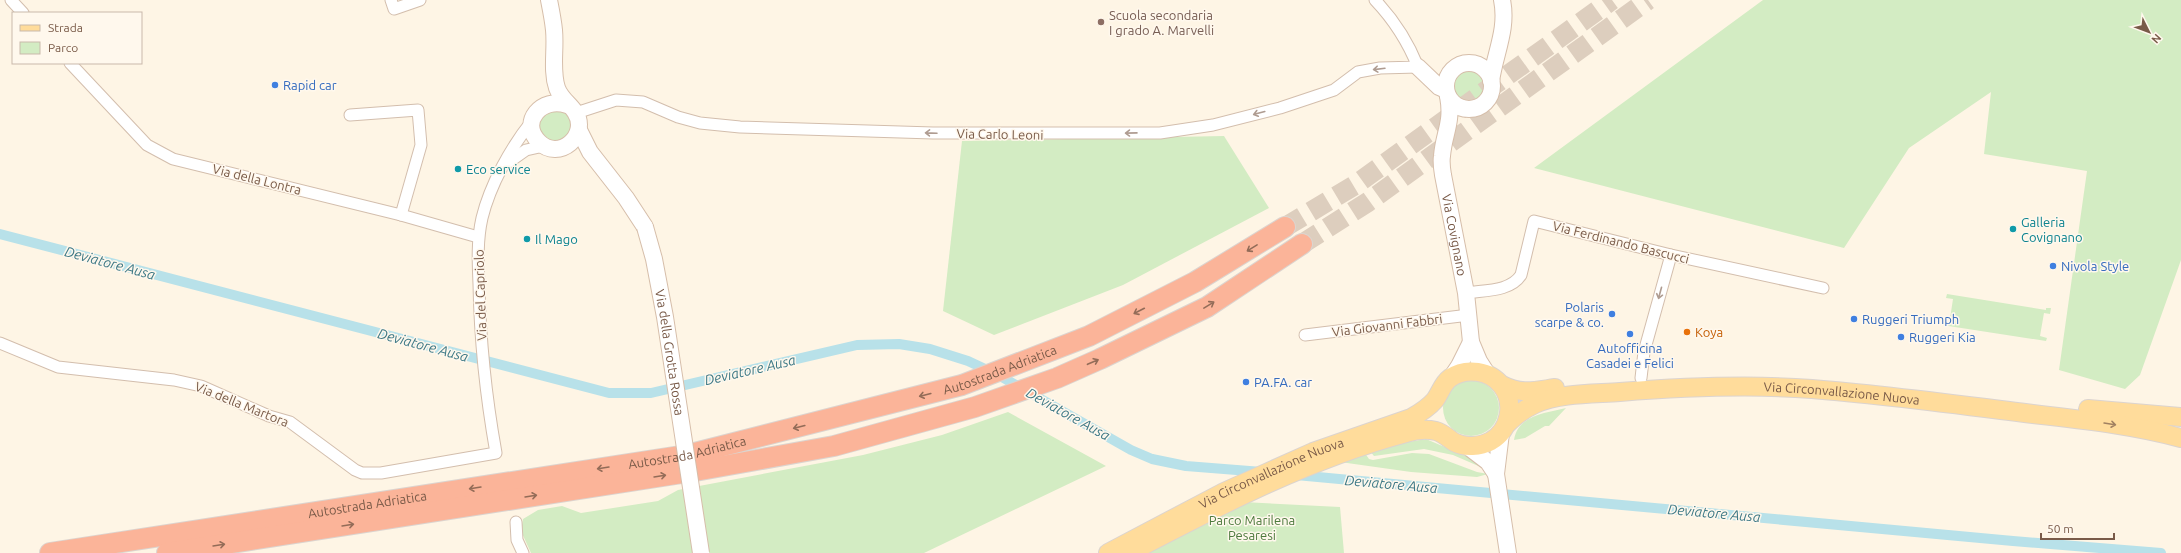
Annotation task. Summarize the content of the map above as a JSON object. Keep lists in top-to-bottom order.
{
  "streets": {
    "highway": ["Autostrada Adriatica"],
    "main road": ["Via Circonvallazione Nuova"],
    "street": [
      "Via Carlo Leoni",
      "Via della Lontra",
      "Via Covignano",
      "Via Ferdinando Bascucci",
      "Via del Capriolo",
      "Via Giovanni Fabbri",
      "Via della Grotta Rossa",
      "Via della Martora"
    ]
  },
  "crossings": [
    ["Via Carlo Leoni", "Via del Capriolo"],
    ["Via Carlo Leoni", "Via della Grotta Rossa"],
    ["Via della Lontra", "Via del Capriolo"],
    ["Via Covignano", "Via Ferdinando Bascucci"],
    ["Via Covignano", "Via Giovanni Fabbri"],
    ["Via Covignano", "Via Circonvallazione Nuova"],
    ["Via del Capriolo", "Via della Grotta Rossa"],
    ["Via del Capriolo", "Via della Martora"]
  ],
  "one_way": ["Via Carlo Leoni"],
  "water": ["Deviatore Ausa"],
  "parks": ["Parco Marilena Pesaresi"],
  "places": [
    "Scuola secondaria I grado A. Marvelli",
    "Rapid car",
    "Eco service",
    "Galleria Covignano",
    "Il Mago",
    "Nivola Style",
    "Polaris scarpe & co.",
    "Ruggeri Triumph",
    "Koya",
    "Autofficina Casadei e Felici",
    "Ruggeri Kia",
    "PA.FA. car"
  ],
  "legend": ["Strada", "Parco"],
  "scale_bar": "50 m",
  "north": "bottom right"
}
